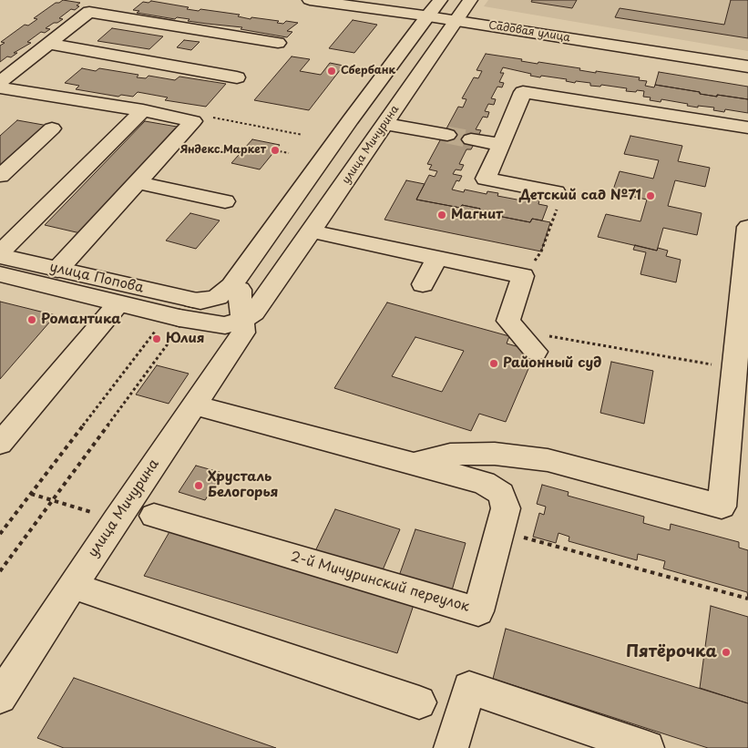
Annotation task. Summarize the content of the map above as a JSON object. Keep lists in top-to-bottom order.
{
  "streets": {
    "street": [
      "Садовая улица",
      "улица Мичурина",
      "улица Попова",
      "2-й Мичуринский переулок"
    ]
  },
  "crossings": [
    ["Садовая улица", "улица Мичурина"],
    ["улица Мичурина", "улица Попова"]
  ],
  "places": [
    "Сбербанк",
    "Яндекс.Маркет",
    "Детский сад №71",
    "Магнит",
    "Романтика",
    "Юлия",
    "Районный суд",
    "Хрусталь Белогорья",
    "Пятёрочка"
  ]
}
